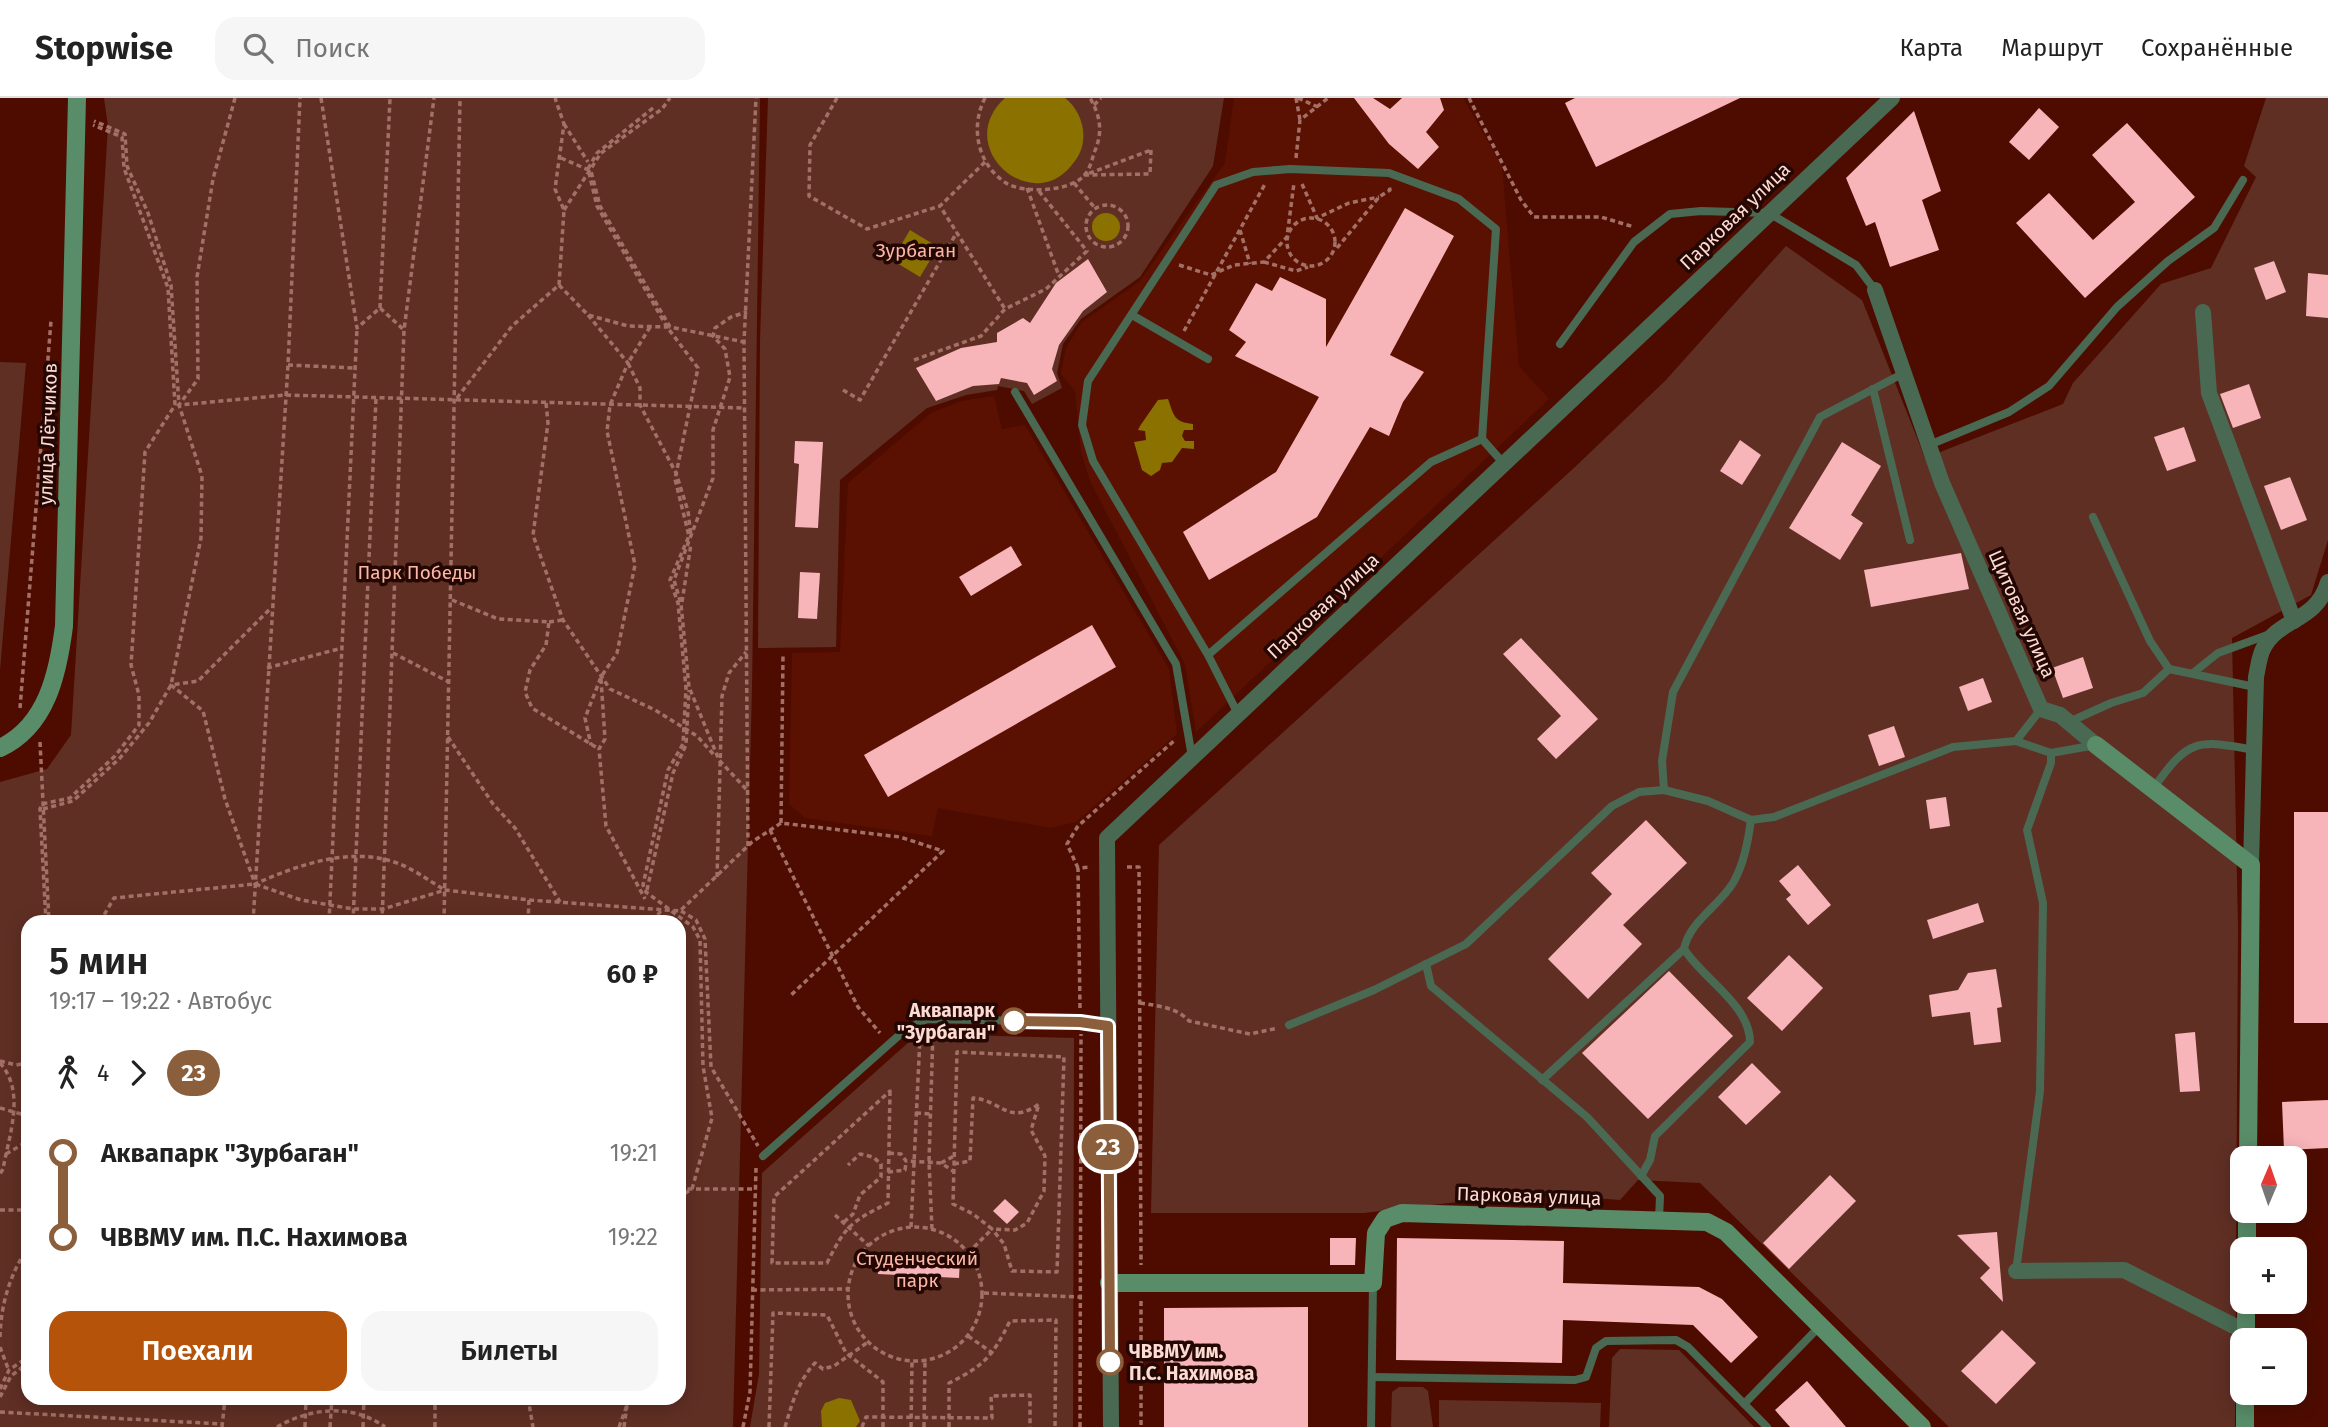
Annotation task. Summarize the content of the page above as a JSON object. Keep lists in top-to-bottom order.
{
  "streets": {
    "street": ["Парковая улица", "улица Лётчиков", "Щитовая улица"]
  },
  "parks": ["Зурбаган", "Парк Победы", "Студенческий парк"],
  "places": ["Аквапарк \"Зурбаган\"", "ЧВВМУ им. П.С. Нахимова"],
  "lines": ["bus line 23"],
  "north": "top",
  "page": {
    "header": "Stopwise",
    "search": "Поиск",
    "nav": ["Карта", "Маршрут", "Сохранённые"],
    "on_map": "23",
    "heading": ["5 мин", "19:17 – 19:22 · Автобус", "60 ₽"],
    "legs": ["4", "23"],
    "list": [
      {
        "name": "Аквапарк \"Зурбаган\"",
        "value": "19:21"
      },
      {
        "name": "ЧВВМУ им. П.С. Нахимова",
        "value": "19:22"
      }
    ],
    "map_buttons": ["+", "−"],
    "buttons": ["Поехали", "Билеты"]
  }
}
